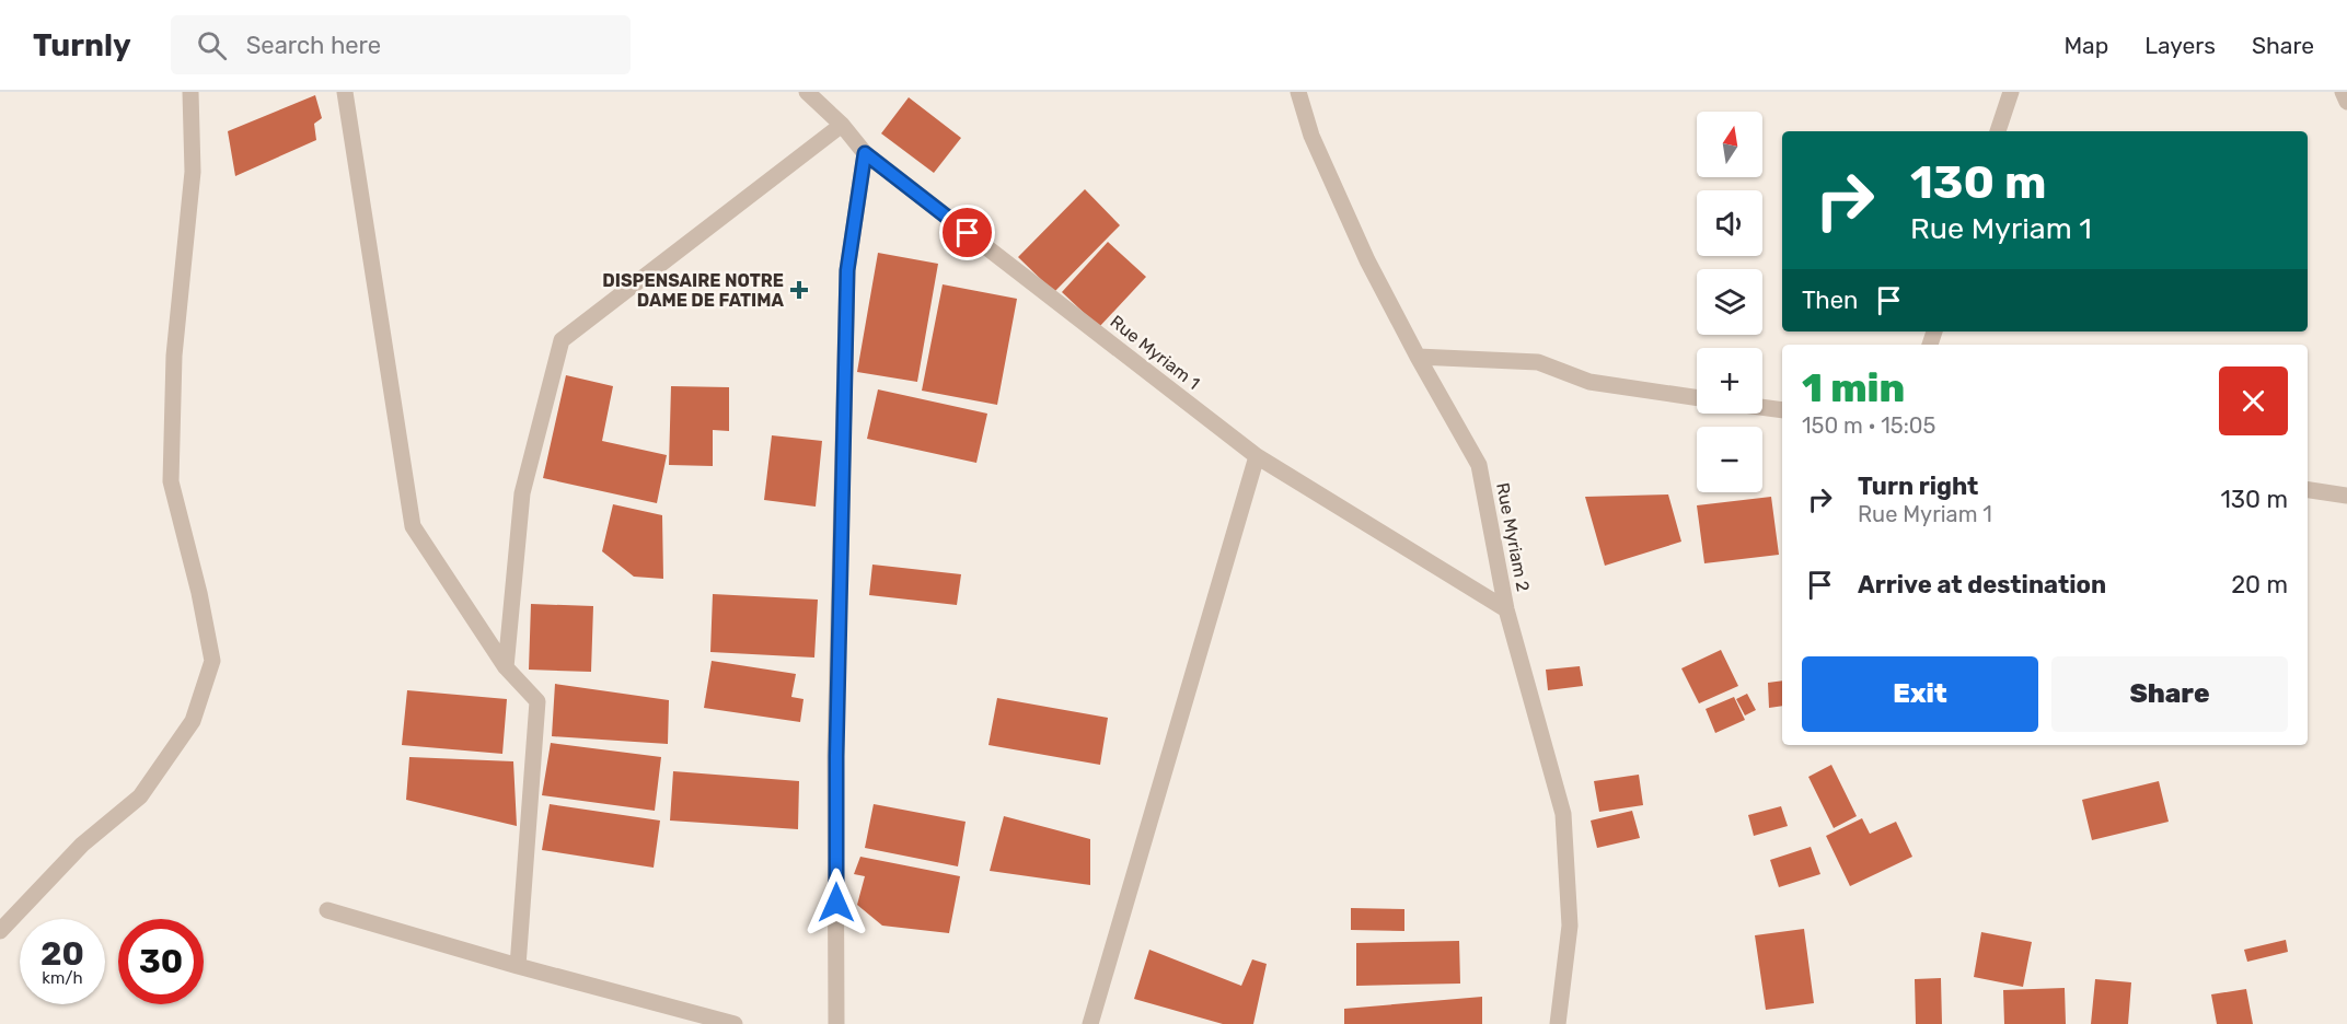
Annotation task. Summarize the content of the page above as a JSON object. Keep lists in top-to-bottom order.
{
  "streets": {
    "street": ["Rue Myriam 1", "Rue Myriam 2"]
  },
  "crossings": [
    ["Rue Myriam 1", "Rue Myriam 2"]
  ],
  "places": {
    "health": ["DISPENSAIRE NOTRE DAME DE FATIMA"]
  },
  "north": "top",
  "page": {
    "header": "Turnly",
    "search": "Search here",
    "nav": ["Map", "Layers", "Share"],
    "map_buttons": ["+", "−"],
    "turn": ["130 m", "Rue Myriam 1"],
    "then": "Then",
    "heading": ["1 min", "150 m · 15:05"],
    "list": [
      {
        "name": "Turn right",
        "note": "Rue Myriam 1",
        "value": "130 m"
      },
      {
        "name": "Arrive at destination",
        "value": "20 m"
      }
    ],
    "buttons": ["Exit", "Share"],
    "speed": "20 km/h",
    "limit": "30"
  }
}
